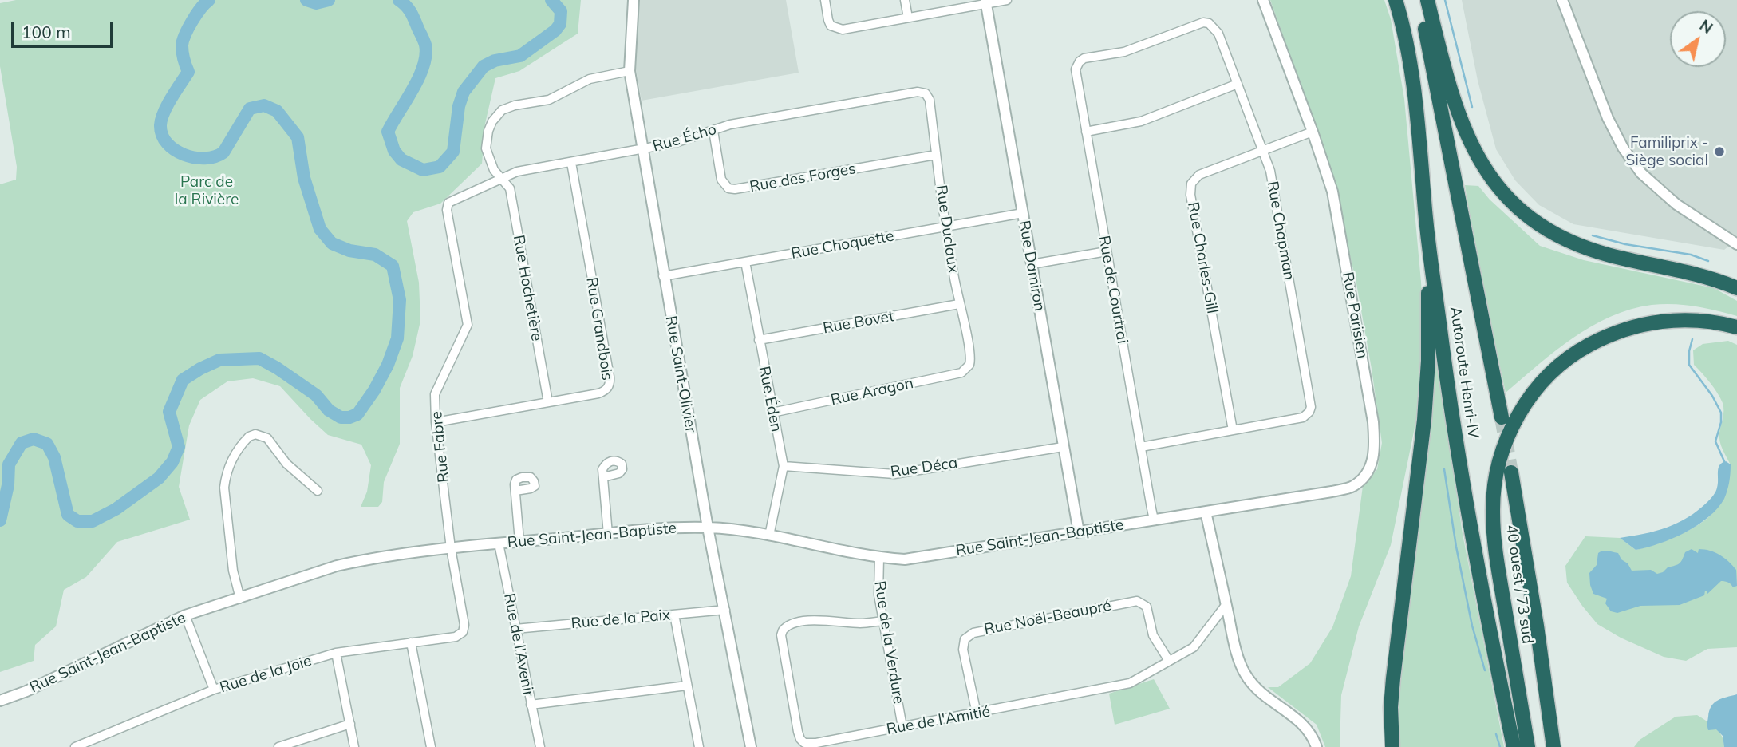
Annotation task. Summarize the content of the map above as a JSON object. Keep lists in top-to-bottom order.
{
  "streets": {
    "highway": ["Autoroute Henri-IV", "40 ouest / 73 sud"],
    "street": [
      "Rue Écho",
      "Rue des Forges",
      "Rue Duclaux",
      "Rue Chapman",
      "Rue Choquette",
      "Rue Charles-Gill",
      "Rue Damiron",
      "Rue Hochetière",
      "Rue de Courtrai",
      "Rue Parisien",
      "Rue Bovet",
      "Rue Grandbois",
      "Rue Saint-Olivier",
      "Rue Aragon",
      "Rue Éden",
      "Rue Fabre",
      "Rue Déca",
      "Rue Saint-Jean-Baptiste",
      "Rue Noël-Beaupré",
      "Rue de la Paix",
      "Rue de la Verdure",
      "Rue de l'Avenir",
      "Rue de la Joie",
      "Rue de l'Amitié"
    ]
  },
  "crossings": [
    ["Rue Écho", "Rue des Forges"],
    ["Rue Écho", "Rue Duclaux"],
    ["Rue Écho", "Rue Hochetière"],
    ["Rue Écho", "Rue Grandbois"],
    ["Rue Écho", "Rue Saint-Olivier"],
    ["Rue Écho", "Rue Fabre"],
    ["Rue des Forges", "Rue Duclaux"],
    ["Rue Duclaux", "Rue Choquette"],
    ["Rue Duclaux", "Rue Bovet"],
    ["Rue Duclaux", "Rue Aragon"],
    ["Rue Chapman", "Rue Charles-Gill"],
    ["Rue Chapman", "Rue de Courtrai"],
    ["Rue Choquette", "Rue Damiron"],
    ["Rue Choquette", "Rue Saint-Olivier"],
    ["Rue Choquette", "Rue Éden"],
    ["Rue Charles-Gill", "Rue Parisien"],
    ["Rue Damiron", "Rue Déca"],
    ["Rue Damiron", "Rue Saint-Jean-Baptiste"],
    ["Rue Hochetière", "Rue Grandbois"],
    ["Rue Hochetière", "Rue Saint-Olivier"],
    ["Rue de Courtrai", "Rue Saint-Jean-Baptiste"],
    ["Rue Parisien", "Rue Saint-Jean-Baptiste"],
    ["Rue Bovet", "Rue Éden"],
    ["Rue Grandbois", "Rue Fabre"],
    ["Rue Saint-Olivier", "Rue Saint-Jean-Baptiste"],
    ["Rue Saint-Olivier", "Rue de la Paix"],
    ["Rue Aragon", "Rue Éden"],
    ["Rue Éden", "Rue Déca"],
    ["Rue Éden", "Rue Saint-Jean-Baptiste"],
    ["Rue Fabre", "Rue Saint-Jean-Baptiste"],
    ["Rue Fabre", "Rue de la Joie"],
    ["Rue Saint-Jean-Baptiste", "Rue de la Verdure"],
    ["Rue Saint-Jean-Baptiste", "Rue de l'Avenir"],
    ["Rue Noël-Beaupré", "Rue de l'Amitié"],
    ["Rue de la Paix", "Rue de l'Avenir"],
    ["Rue de la Verdure", "Rue de l'Amitié"]
  ],
  "parks": ["Parc de la Rivière"],
  "places": ["Familiprix - Siège social"],
  "scale_bar": "100 m",
  "north": "top right"
}
